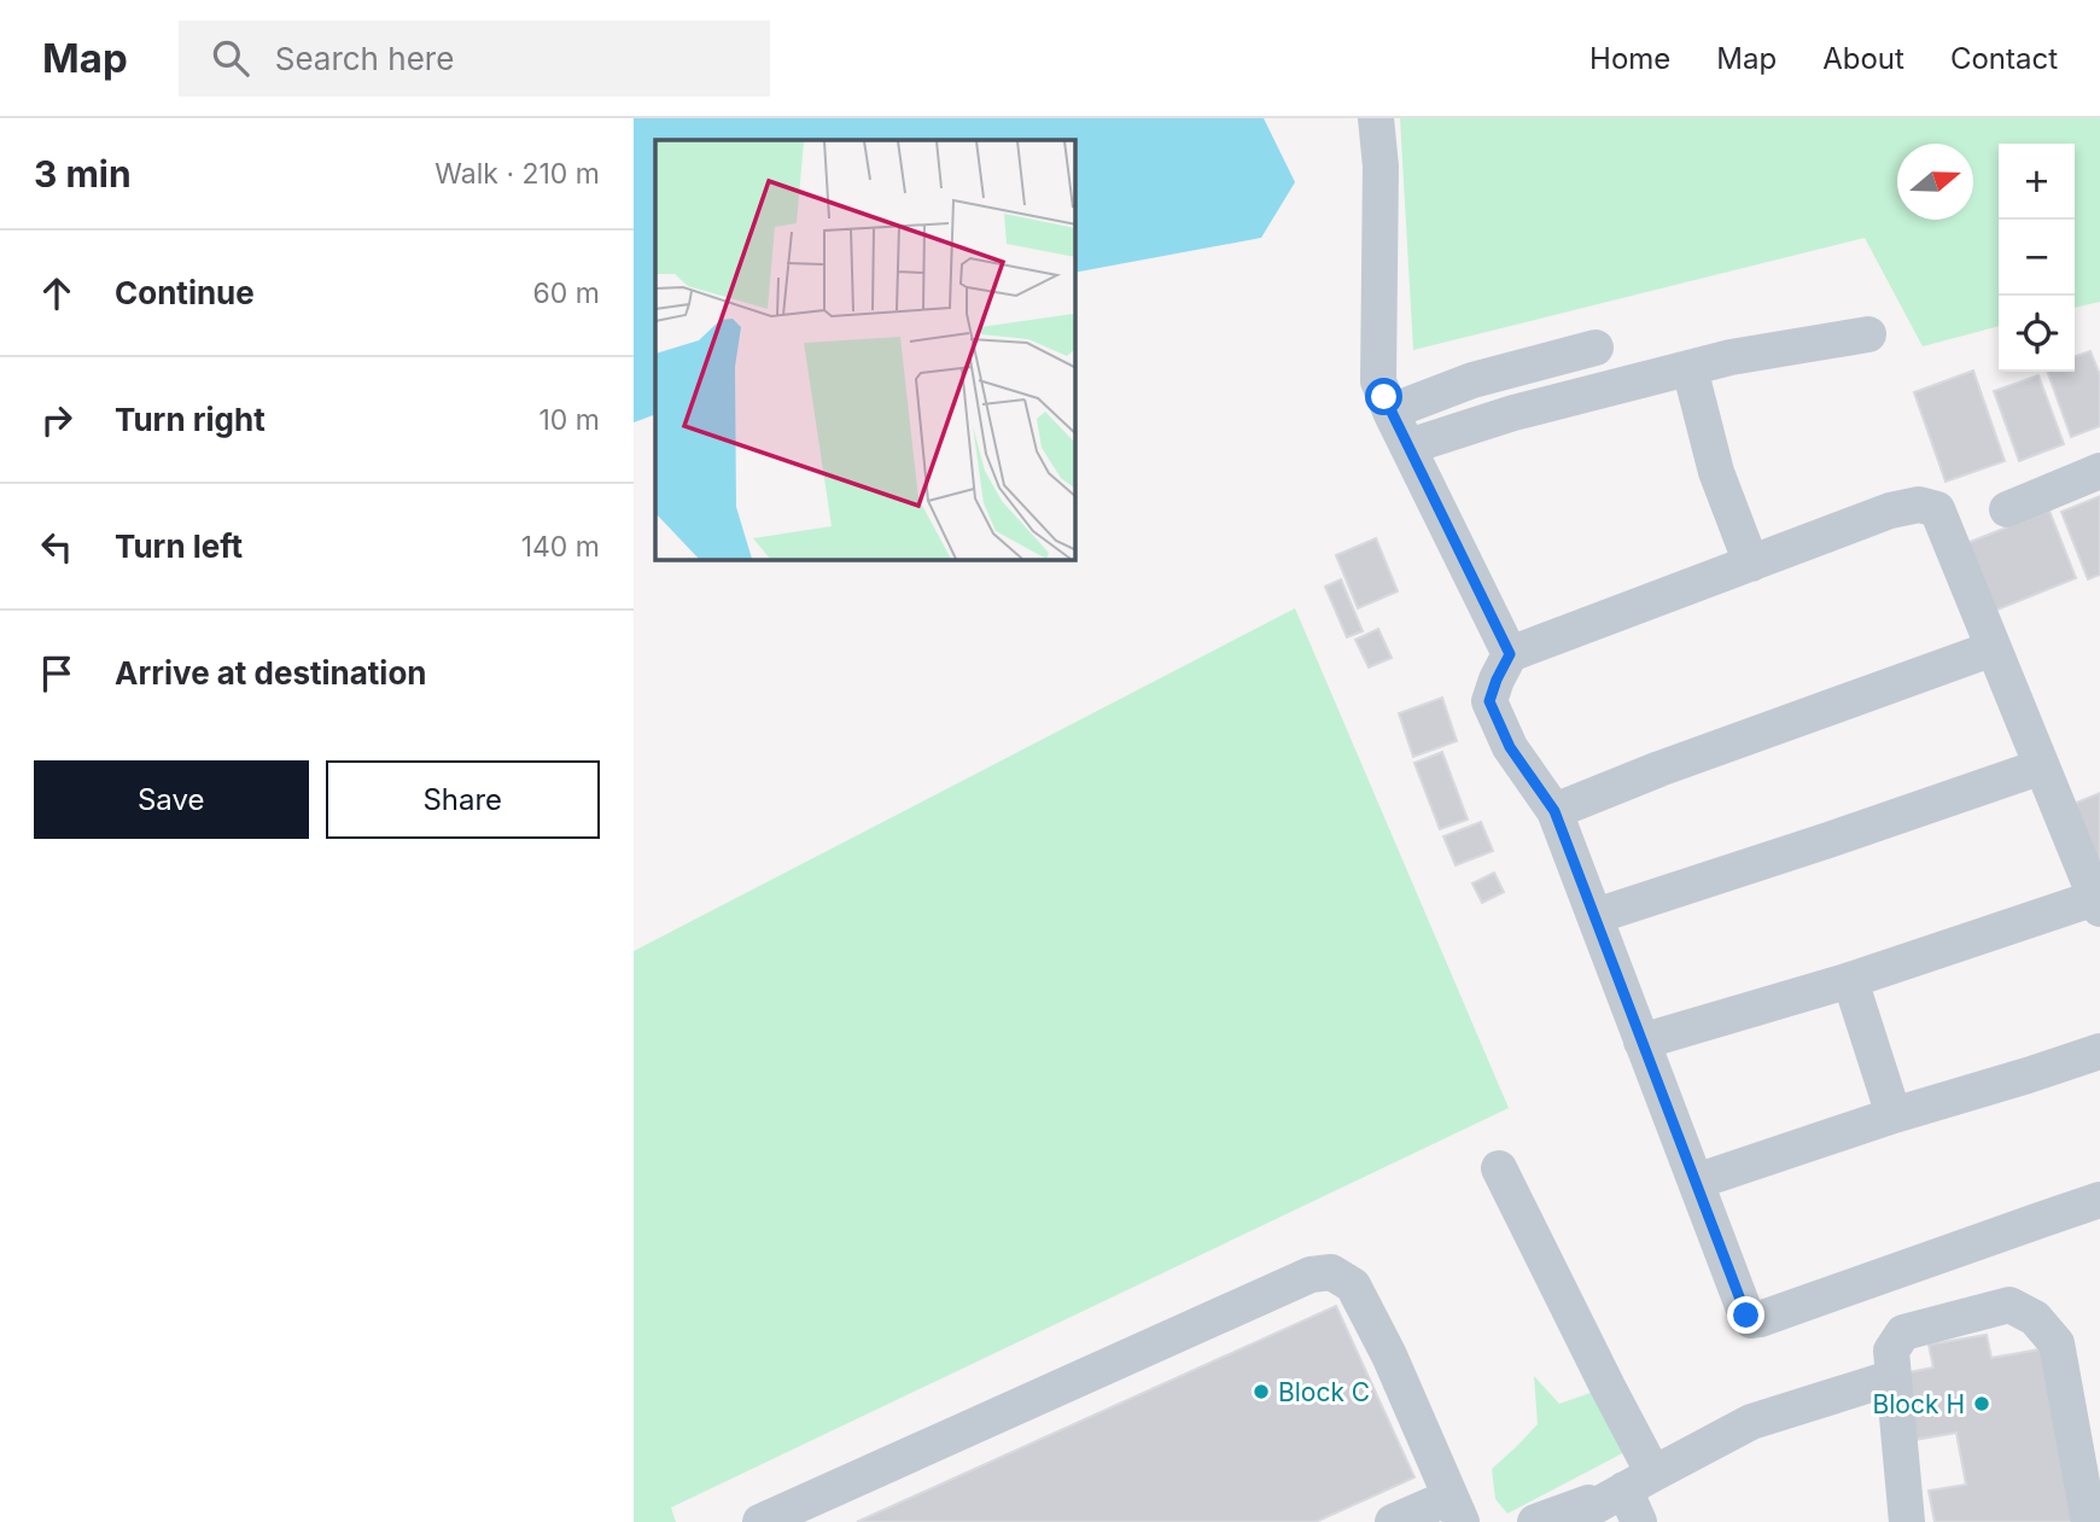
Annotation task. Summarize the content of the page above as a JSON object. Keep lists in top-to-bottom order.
{
  "places": ["Block C", "Block H"],
  "north": "right",
  "page": {
    "header": "Map",
    "search": "Search here",
    "nav": [
      "Home",
      "Map",
      "About",
      "Contact"
    ],
    "heading": ["3 min", "Walk · 210 m"],
    "map_buttons": ["+", "−"],
    "list": [
      ["Continue", "60 m"],
      ["Turn right", "10 m"],
      ["Turn left", "140 m"],
      "Arrive at destination"
    ],
    "buttons": ["Save", "Share"]
  }
}
